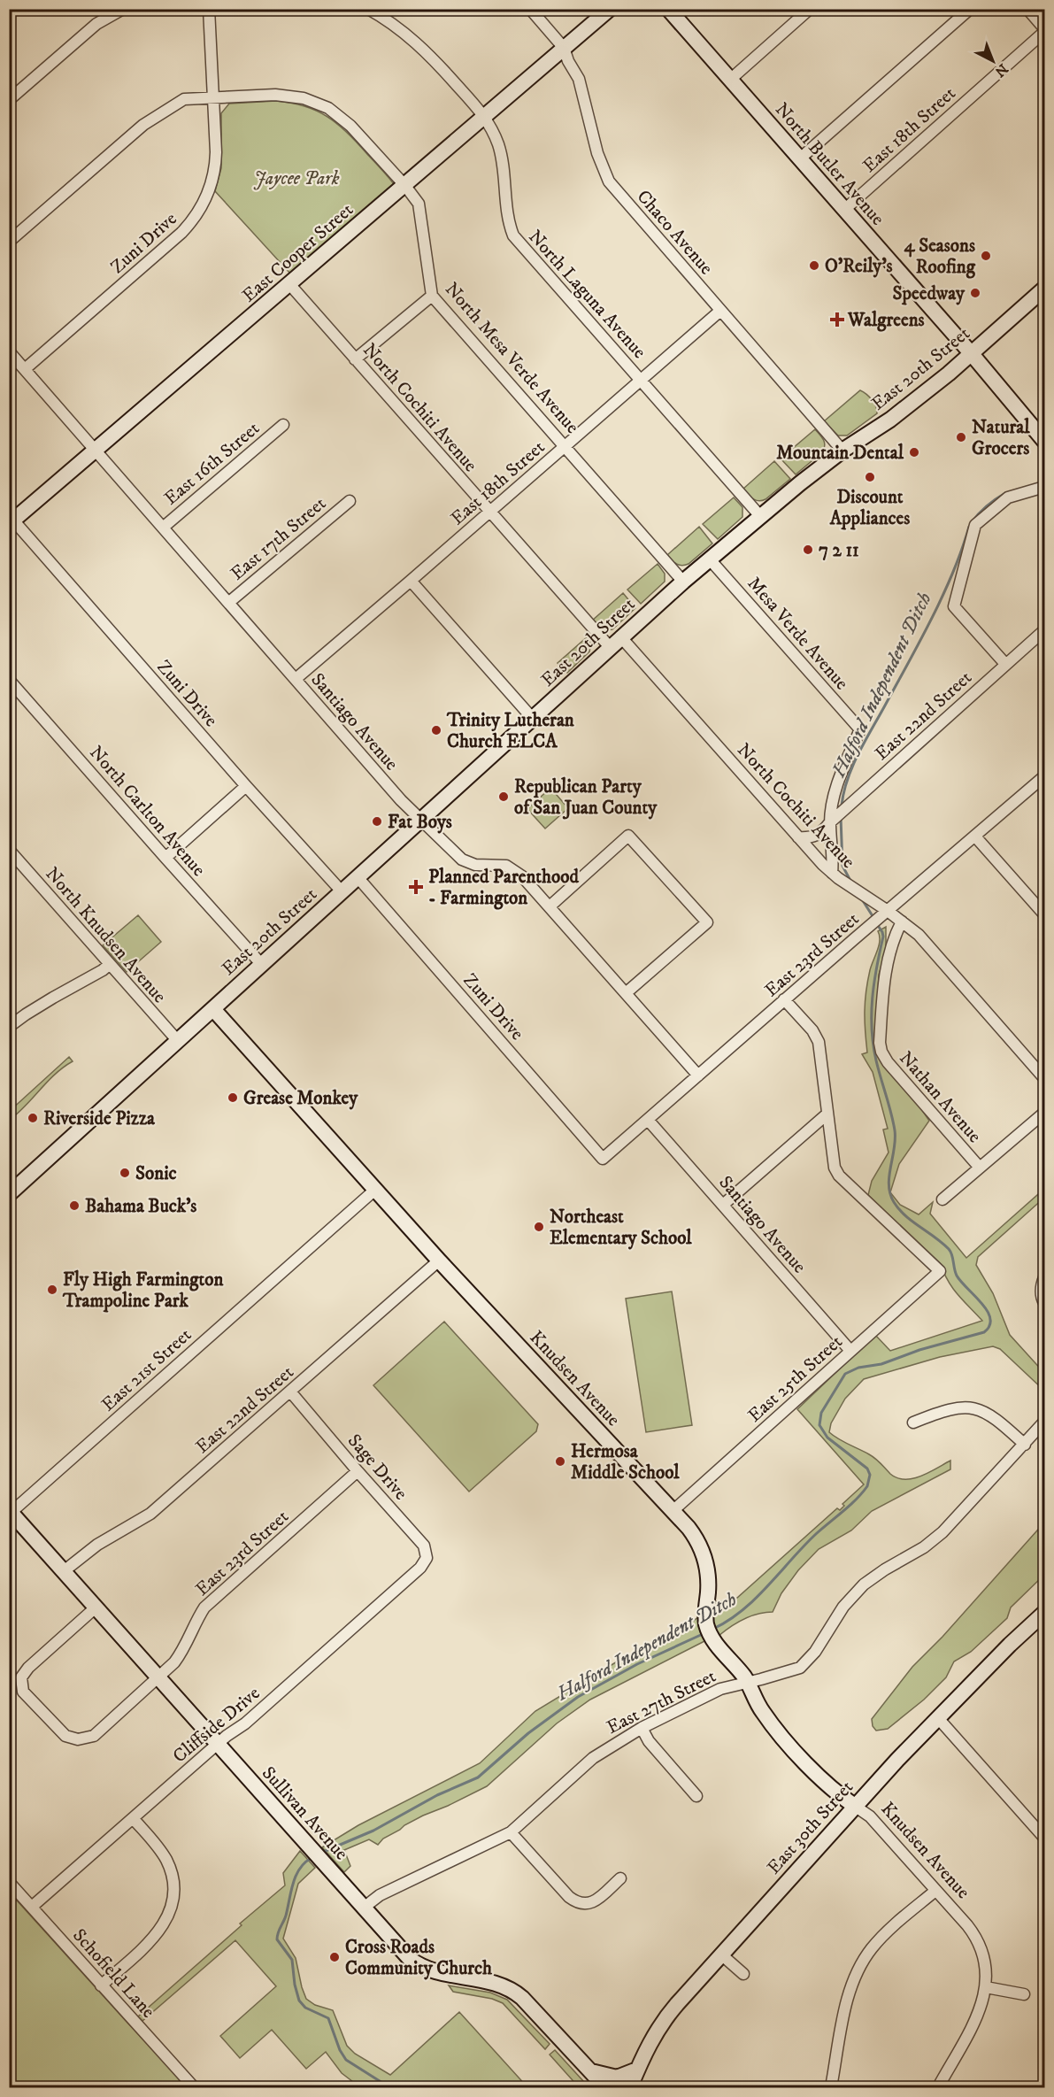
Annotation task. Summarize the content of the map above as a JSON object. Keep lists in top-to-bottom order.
{
  "streets": {
    "main road": [
      "North Butler Avenue",
      "East Cooper Street",
      "East 20th Street",
      "Knudsen Avenue",
      "Sullivan Avenue",
      "East 30th Street"
    ],
    "street": [
      "East 18th Street",
      "Chaco Avenue",
      "Zuni Drive",
      "North Laguna Avenue",
      "North Mesa Verde Avenue",
      "North Cochiti Avenue",
      "East 16th Street",
      "East 17th Street",
      "Mesa Verde Avenue",
      "East 22nd Street",
      "Santiago Avenue",
      "North Carlton Avenue",
      "North Knudsen Avenue",
      "East 23rd Street",
      "Nathan Avenue",
      "East 21st Street",
      "East 25th Street",
      "Sage Drive",
      "East 27th Street",
      "Cliffside Drive",
      "Schofield Lane"
    ]
  },
  "crossings": [
    ["East 18th Street", "North Butler Avenue"],
    ["East 18th Street", "Chaco Avenue"],
    ["East 18th Street", "North Laguna Avenue"],
    ["East 18th Street", "North Mesa Verde Avenue"],
    ["East 18th Street", "North Cochiti Avenue"],
    ["East 18th Street", "Santiago Avenue"],
    ["North Butler Avenue", "East 20th Street"],
    ["Chaco Avenue", "East Cooper Street"],
    ["Chaco Avenue", "East 20th Street"],
    ["Zuni Drive", "East Cooper Street"],
    ["Zuni Drive", "North Mesa Verde Avenue"],
    ["Zuni Drive", "East 20th Street"],
    ["Zuni Drive", "Santiago Avenue"],
    ["Zuni Drive", "East 23rd Street"],
    ["East Cooper Street", "North Laguna Avenue"],
    ["East Cooper Street", "North Mesa Verde Avenue"],
    ["East Cooper Street", "North Cochiti Avenue"],
    ["East Cooper Street", "Santiago Avenue"],
    ["North Laguna Avenue", "East 20th Street"],
    ["North Mesa Verde Avenue", "East 20th Street"],
    ["East 20th Street", "North Cochiti Avenue"],
    ["East 20th Street", "Mesa Verde Avenue"],
    ["East 20th Street", "Santiago Avenue"],
    ["East 20th Street", "North Carlton Avenue"],
    ["East 20th Street", "North Knudsen Avenue"],
    ["East 20th Street", "Knudsen Avenue"],
    ["North Cochiti Avenue", "East 22nd Street"],
    ["North Cochiti Avenue", "East 23rd Street"],
    ["North Cochiti Avenue", "Nathan Avenue"],
    ["East 16th Street", "Santiago Avenue"],
    ["East 17th Street", "Santiago Avenue"],
    ["Mesa Verde Avenue", "East 22nd Street"],
    ["East 22nd Street", "Knudsen Avenue"],
    ["East 22nd Street", "Sage Drive"],
    ["East 22nd Street", "Sullivan Avenue"],
    ["Santiago Avenue", "East 23rd Street"],
    ["Santiago Avenue", "East 25th Street"],
    ["East 23rd Street", "Sage Drive"],
    ["East 23rd Street", "Sullivan Avenue"],
    ["East 21st Street", "Knudsen Avenue"],
    ["East 21st Street", "Sullivan Avenue"],
    ["Knudsen Avenue", "East 25th Street"],
    ["Knudsen Avenue", "East 27th Street"],
    ["Knudsen Avenue", "East 30th Street"],
    ["Sage Drive", "Cliffside Drive"],
    ["East 27th Street", "Sullivan Avenue"],
    ["Cliffside Drive", "Sullivan Avenue"],
    ["Cliffside Drive", "Schofield Lane"]
  ],
  "water": ["Halford Independent Ditch"],
  "parks": ["Jaycee Park"],
  "places": {
    "other": [
      "4 Seasons Roofing",
      "O'Reily's",
      "Speedway",
      "Natural Grocers",
      "Mountain Dental",
      "Discount Appliances",
      "7 2 11",
      "Trinity Lutheran Church ELCA",
      "Republican Party of San Juan County",
      "Fat Boys",
      "Grease Monkey",
      "Riverside Pizza",
      "Sonic",
      "Bahama Buck's",
      "Northeast Elementary School",
      "Fly High Farmington Trampoline Park",
      "Hermosa Middle School",
      "Cross Roads Community Church"
    ],
    "health": ["Walgreens", "Planned Parenthood - Farmington"]
  },
  "north": "bottom right"
}
